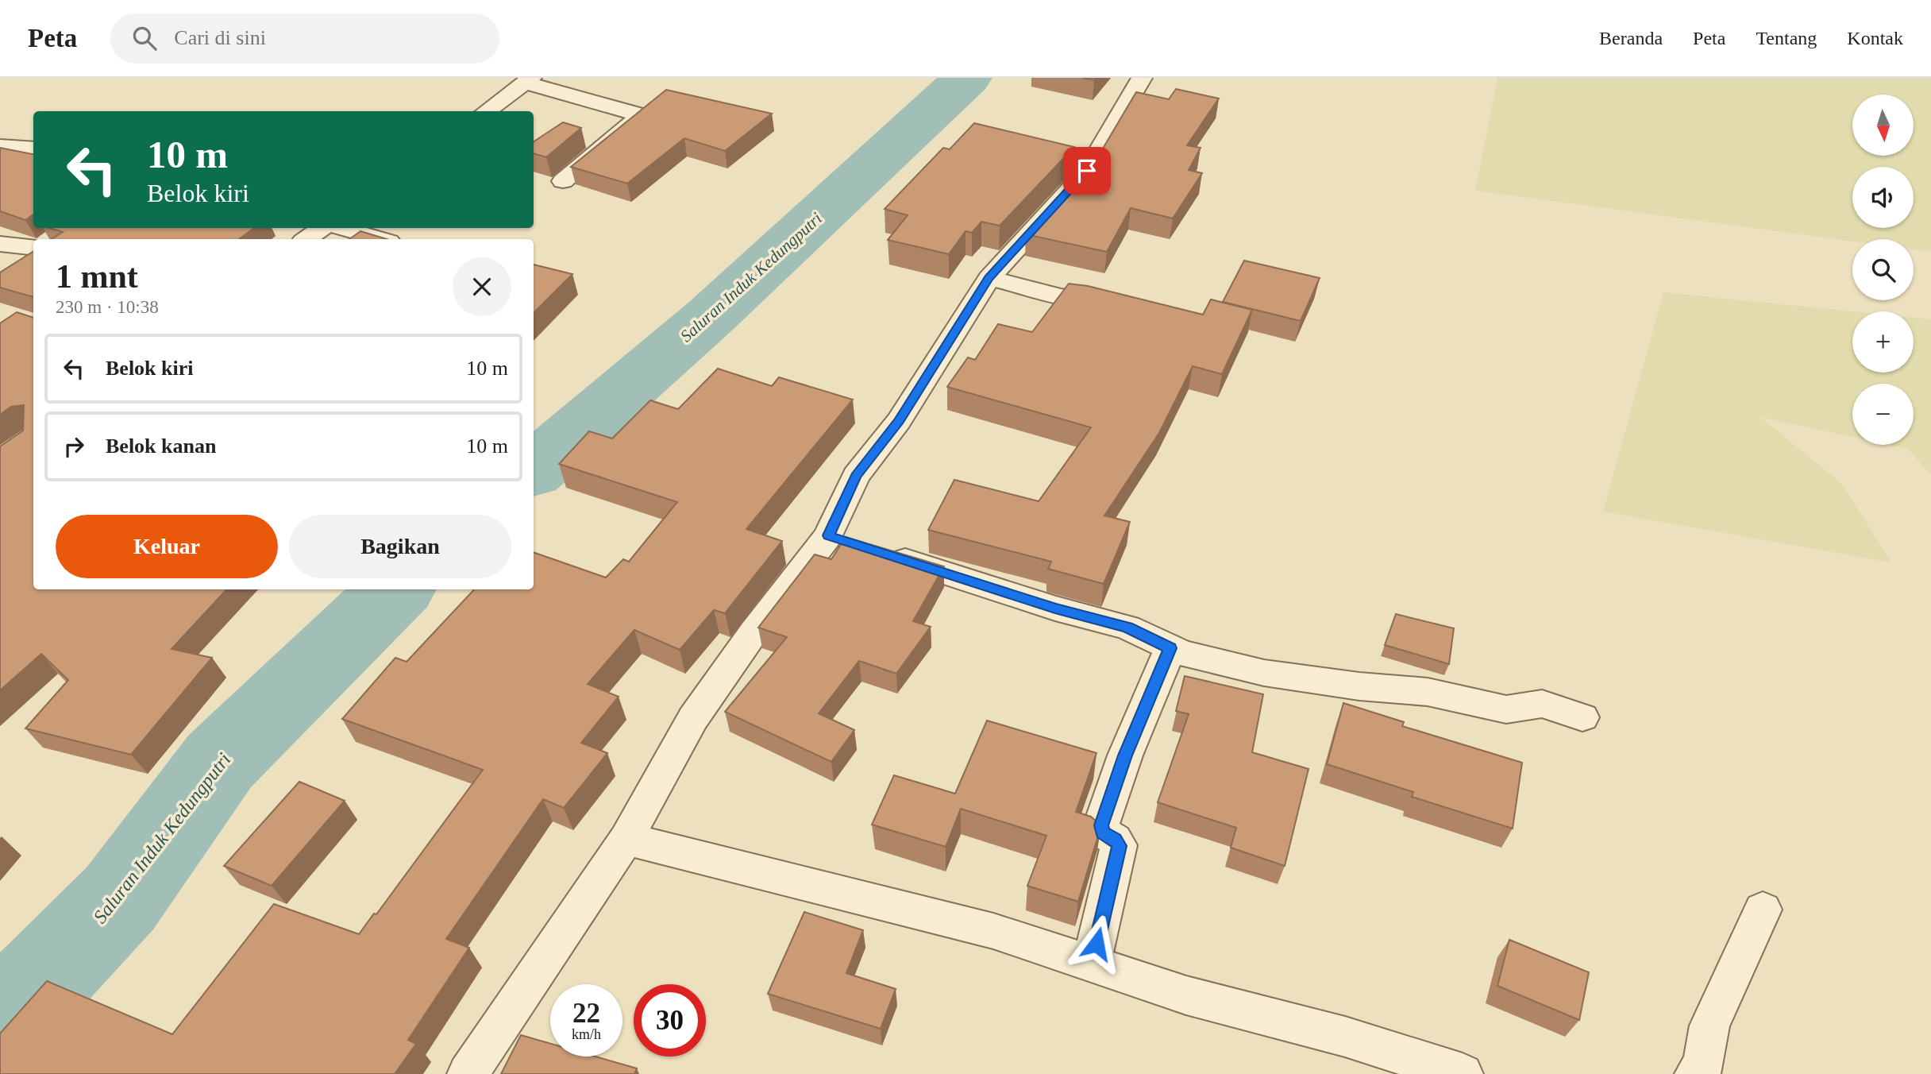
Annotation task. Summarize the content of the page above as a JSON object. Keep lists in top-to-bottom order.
{
  "water": ["Saluran Induk Kedungputri"],
  "north": "bottom",
  "page": {
    "header": "Peta",
    "search": "Cari di sini",
    "nav": [
      "Beranda",
      "Peta",
      "Tentang",
      "Kontak"
    ],
    "map_buttons": ["+", "−"],
    "turn": ["10 m", "Belok kiri"],
    "heading": ["1 mnt", "230 m · 10:38"],
    "list": [
      {
        "name": "Belok kiri",
        "value": "10 m"
      },
      {
        "name": "Belok kanan",
        "value": "10 m"
      }
    ],
    "buttons": ["Keluar", "Bagikan"],
    "speed": "22 km/h",
    "limit": "30"
  }
}
